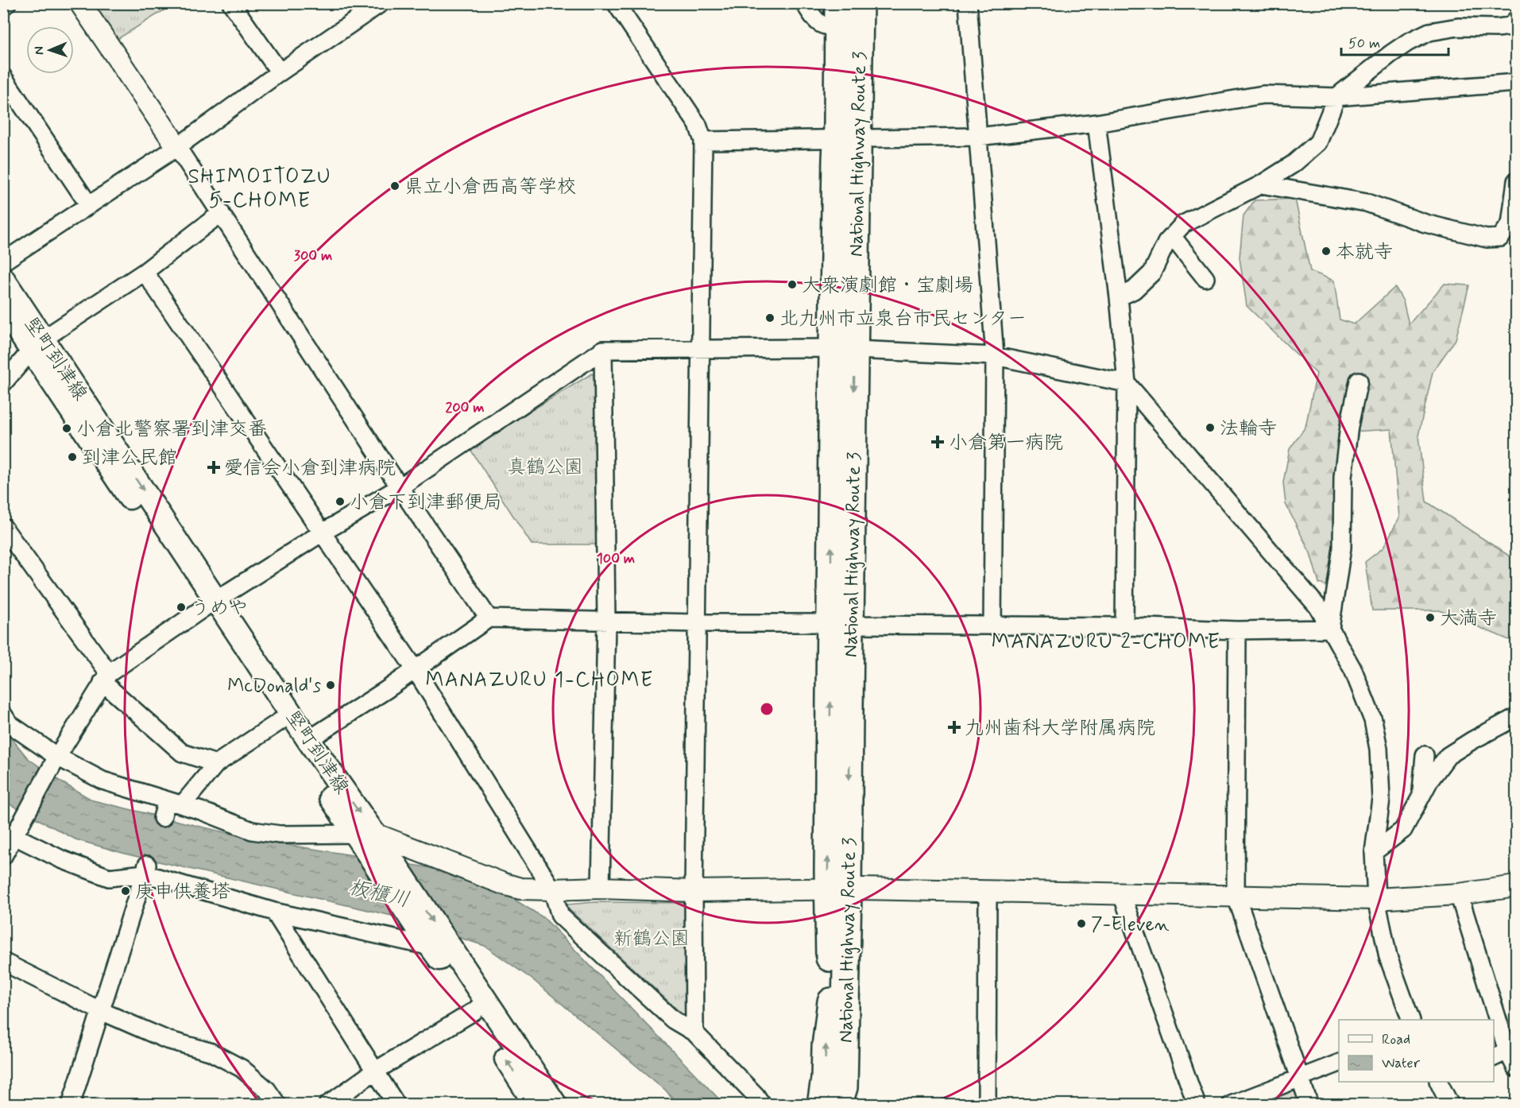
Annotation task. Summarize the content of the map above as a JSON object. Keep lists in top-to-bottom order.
{
  "streets": {
    "highway": ["National Highway Route 3"],
    "main road": ["堅町到津線"]
  },
  "districts": ["SHIMOITOZU 5-CHOME", "MANAZURU 2-CHOME", "MANAZURU 1-CHOME"],
  "water": ["板櫃川"],
  "parks": ["真鶴公園", "新鶴公園"],
  "places": {
    "other": [
      "県立小倉西高等学校",
      "本就寺",
      "大衆演劇館・宝劇場",
      "北九州市立泉台市民センター",
      "法輪寺",
      "小倉北警察署到津交番",
      "到津公民館",
      "小倉下到津郵便局",
      "うめや",
      "大満寺",
      "McDonald's",
      "庚申供養塔",
      "7-Eleven"
    ],
    "health": ["小倉第一病院", "愛信会小倉到津病院", "九州歯科大学附属病院"]
  },
  "legend": ["Road", "Water"],
  "scale_bar": "50 m",
  "north": "left",
  "rings": ["300 m", "200 m", "100 m"]
}
